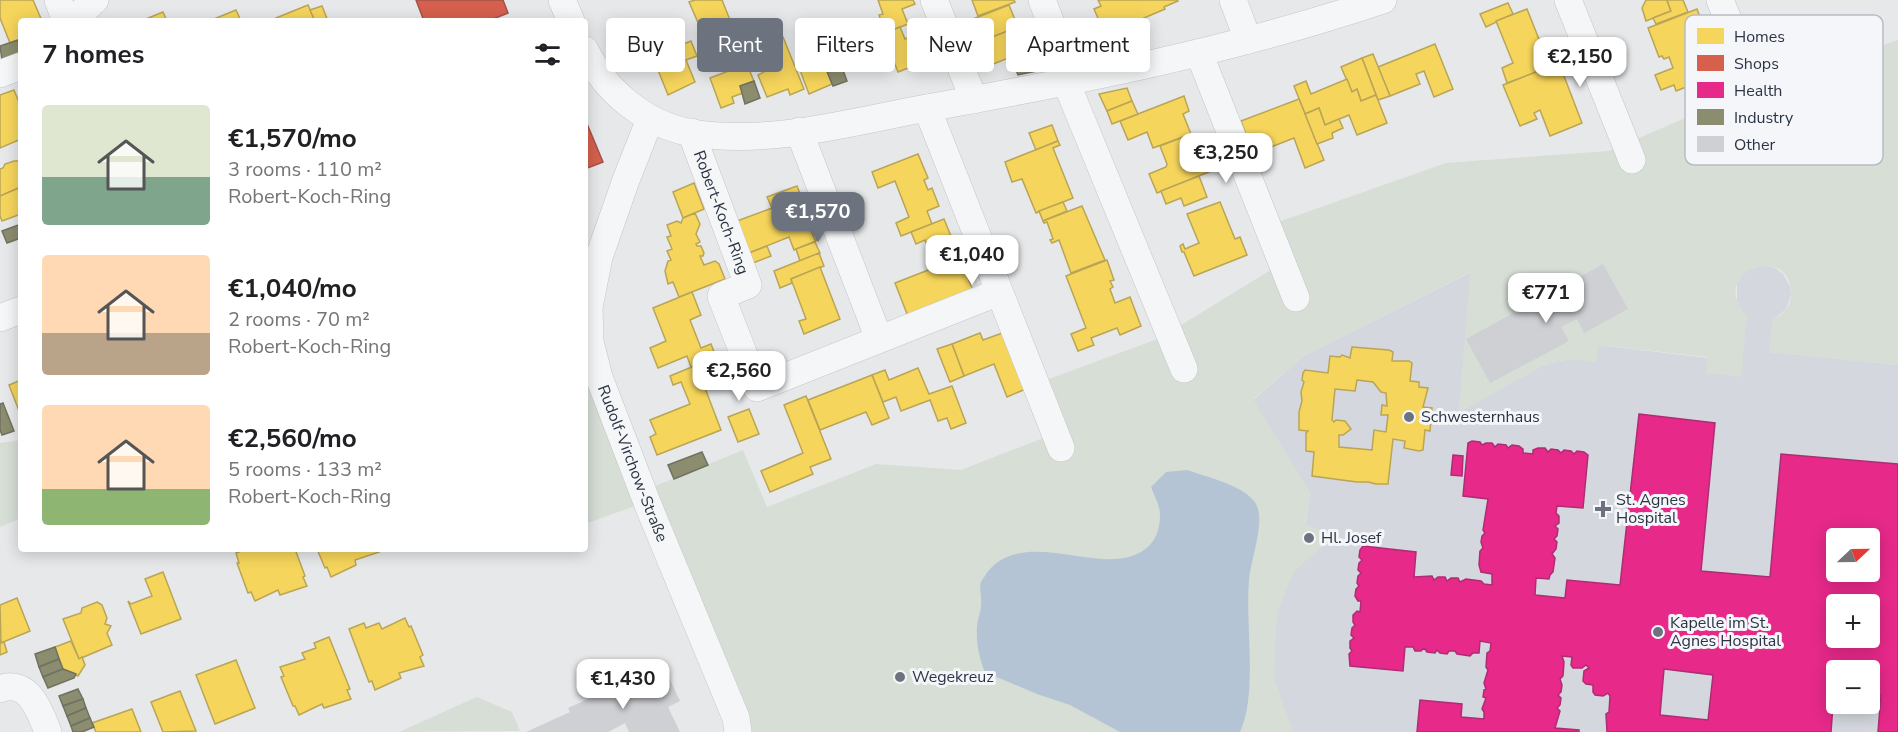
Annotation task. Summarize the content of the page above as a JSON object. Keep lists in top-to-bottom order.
{
  "streets": {
    "street": ["Robert-Koch-Ring", "Rudolf-Virchow-Straße"]
  },
  "crossings": [
    ["Robert-Koch-Ring", "Rudolf-Virchow-Straße"]
  ],
  "places": {
    "other": [
      "Schwesternhaus",
      "Hl. Josef",
      "Kapelle im St. Agnes Hospital",
      "Wegekreuz"
    ],
    "health": ["St. Agnes Hospital"]
  },
  "legend": [
    "Homes",
    "Shops",
    "Health",
    "Industry",
    "Other"
  ],
  "north": "right",
  "page": {
    "chip": [
      "Buy",
      "Rent",
      "Filters",
      "New",
      "Apartment"
    ],
    "heading": "7 homes",
    "price": [
      "€2,150",
      "€3,250",
      "€1,570",
      "€1,040",
      "€771",
      "€2,560",
      "€1,430"
    ],
    "list": [
      {
        "name": "€1,570/mo",
        "note": "3 rooms · 110 m² · Robert-Koch-Ring"
      },
      {
        "name": "€1,040/mo",
        "note": "2 rooms · 70 m² · Robert-Koch-Ring"
      },
      {
        "name": "€2,560/mo",
        "note": "5 rooms · 133 m² · Robert-Koch-Ring"
      }
    ],
    "map_buttons": ["+", "−"]
  }
}
